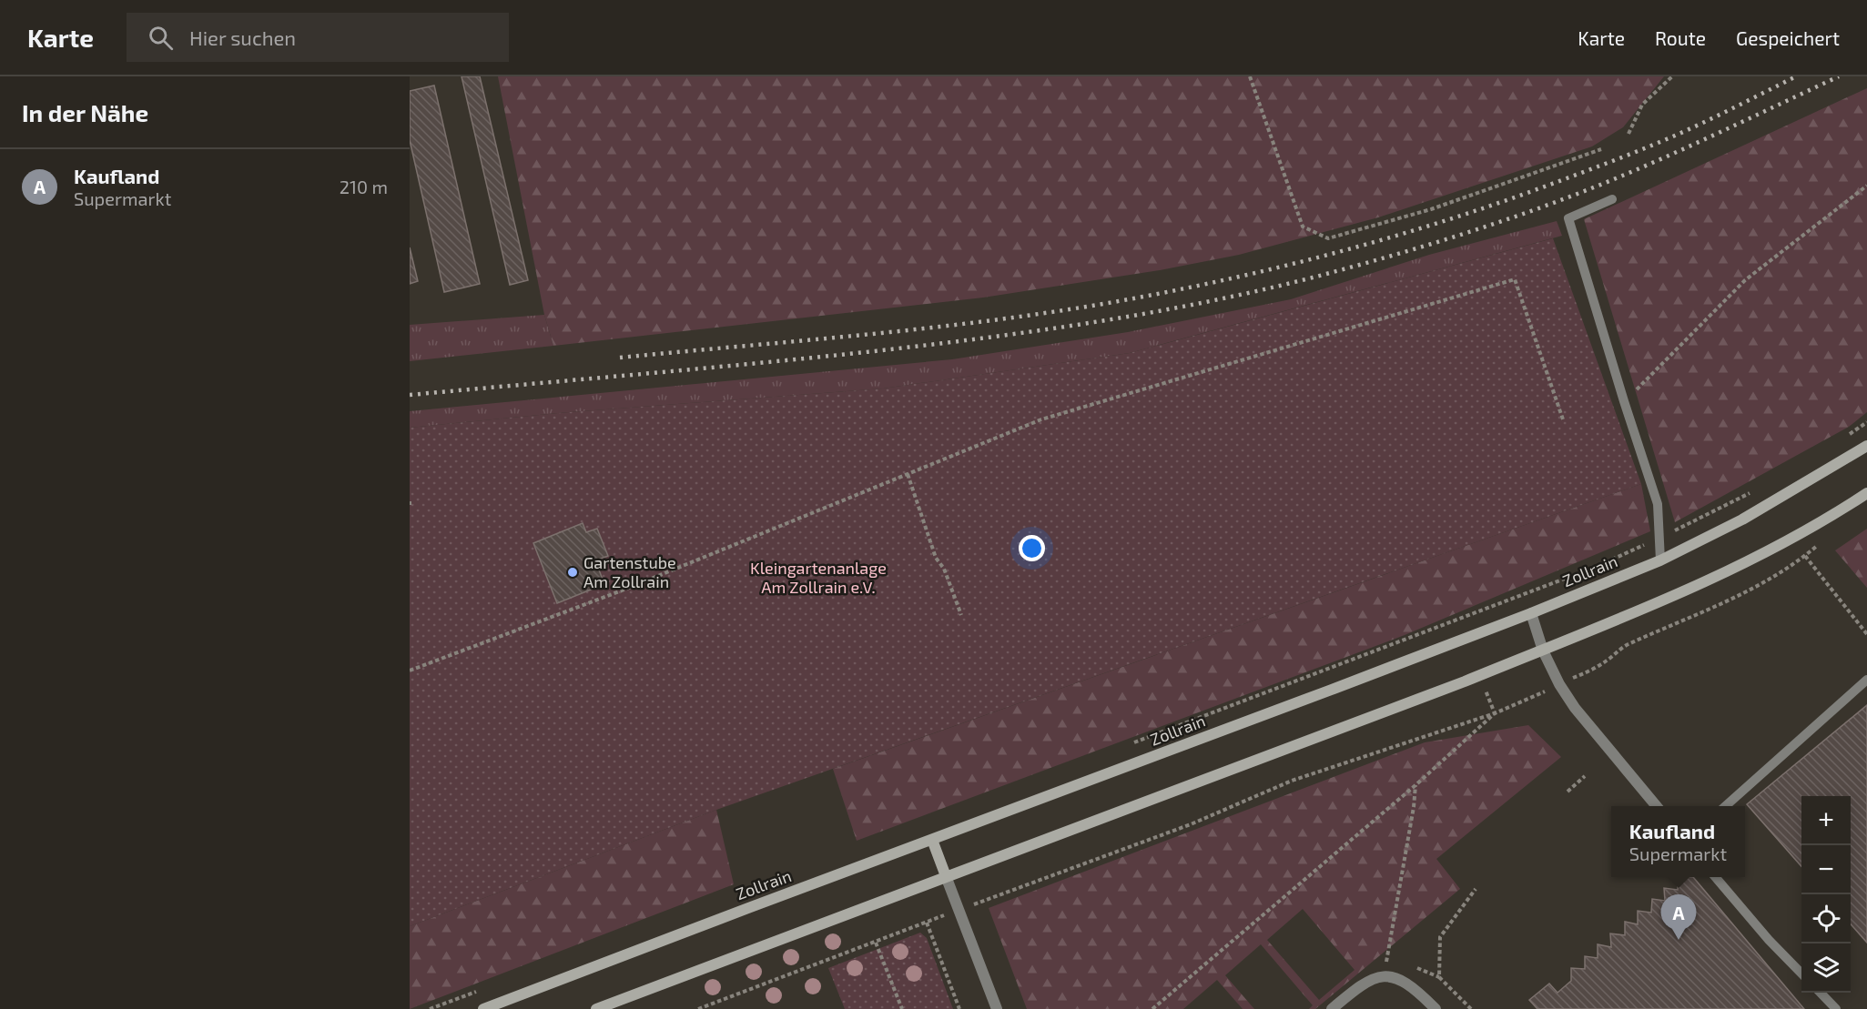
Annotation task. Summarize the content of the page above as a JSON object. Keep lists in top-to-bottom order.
{
  "streets": {
    "main road": ["Zollrain"]
  },
  "parks": ["Kleingartenanlage Am Zollrain e.V."],
  "places": ["Gartenstube Am Zollrain"],
  "page": {
    "header": "Karte",
    "search": "Hier suchen",
    "nav": ["Karte", "Route", "Gespeichert"],
    "heading": "In der Nähe",
    "list": [
      {
        "mark": "A",
        "name": "Kaufland",
        "note": "Supermarkt",
        "value": "210 m"
      }
    ],
    "map_buttons": ["+", "−"],
    "popup": ["Kaufland", "Supermarkt"],
    "pins": "A"
  }
}
